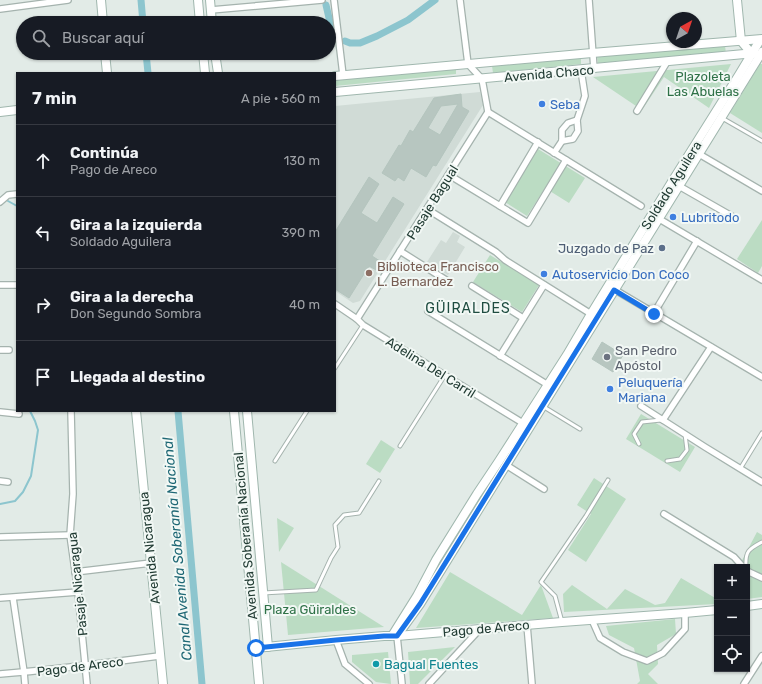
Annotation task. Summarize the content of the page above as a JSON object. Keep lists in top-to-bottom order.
{
  "streets": {
    "street": [
      "Avenida Chaco",
      "Soldado Aguilera",
      "Pasaje Bagual",
      "Adelina Del Carril",
      "Avenida Soberanía Nacional",
      "Avenida Nicaragua",
      "Pasaje Nicaragua",
      "Pago de Areco"
    ]
  },
  "crossings": [
    ["Avenida Chaco", "Soldado Aguilera"],
    ["Soldado Aguilera", "Adelina Del Carril"],
    ["Soldado Aguilera", "Pago de Areco"],
    ["Pasaje Bagual", "Adelina Del Carril"],
    ["Avenida Soberanía Nacional", "Pago de Areco"],
    ["Avenida Nicaragua", "Pago de Areco"],
    ["Pasaje Nicaragua", "Pago de Areco"]
  ],
  "districts": ["GÜIRALDES"],
  "water": ["Canal Avenida Soberanía Nacional"],
  "parks": ["Plazoleta Las Abuelas", "Plaza Güiraldes"],
  "places": [
    "Seba",
    "Lubritodo",
    "Juzgado de Paz",
    "Biblioteca Francisco L. Bernardez",
    "Autoservicio Don Coco",
    "San Pedro Apóstol",
    "Peluquería Mariana",
    "Bagual Fuentes"
  ],
  "north": "top right",
  "page": {
    "search": "Buscar aquí",
    "heading": ["7 min", "A pie · 560 m"],
    "list": [
      ["Continúa", "Pago de Areco", "130 m"],
      ["Gira a la izquierda", "Soldado Aguilera", "390 m"],
      ["Gira a la derecha", "Don Segundo Sombra", "40 m"],
      "Llegada al destino"
    ],
    "map_buttons": ["+", "−"]
  }
}
